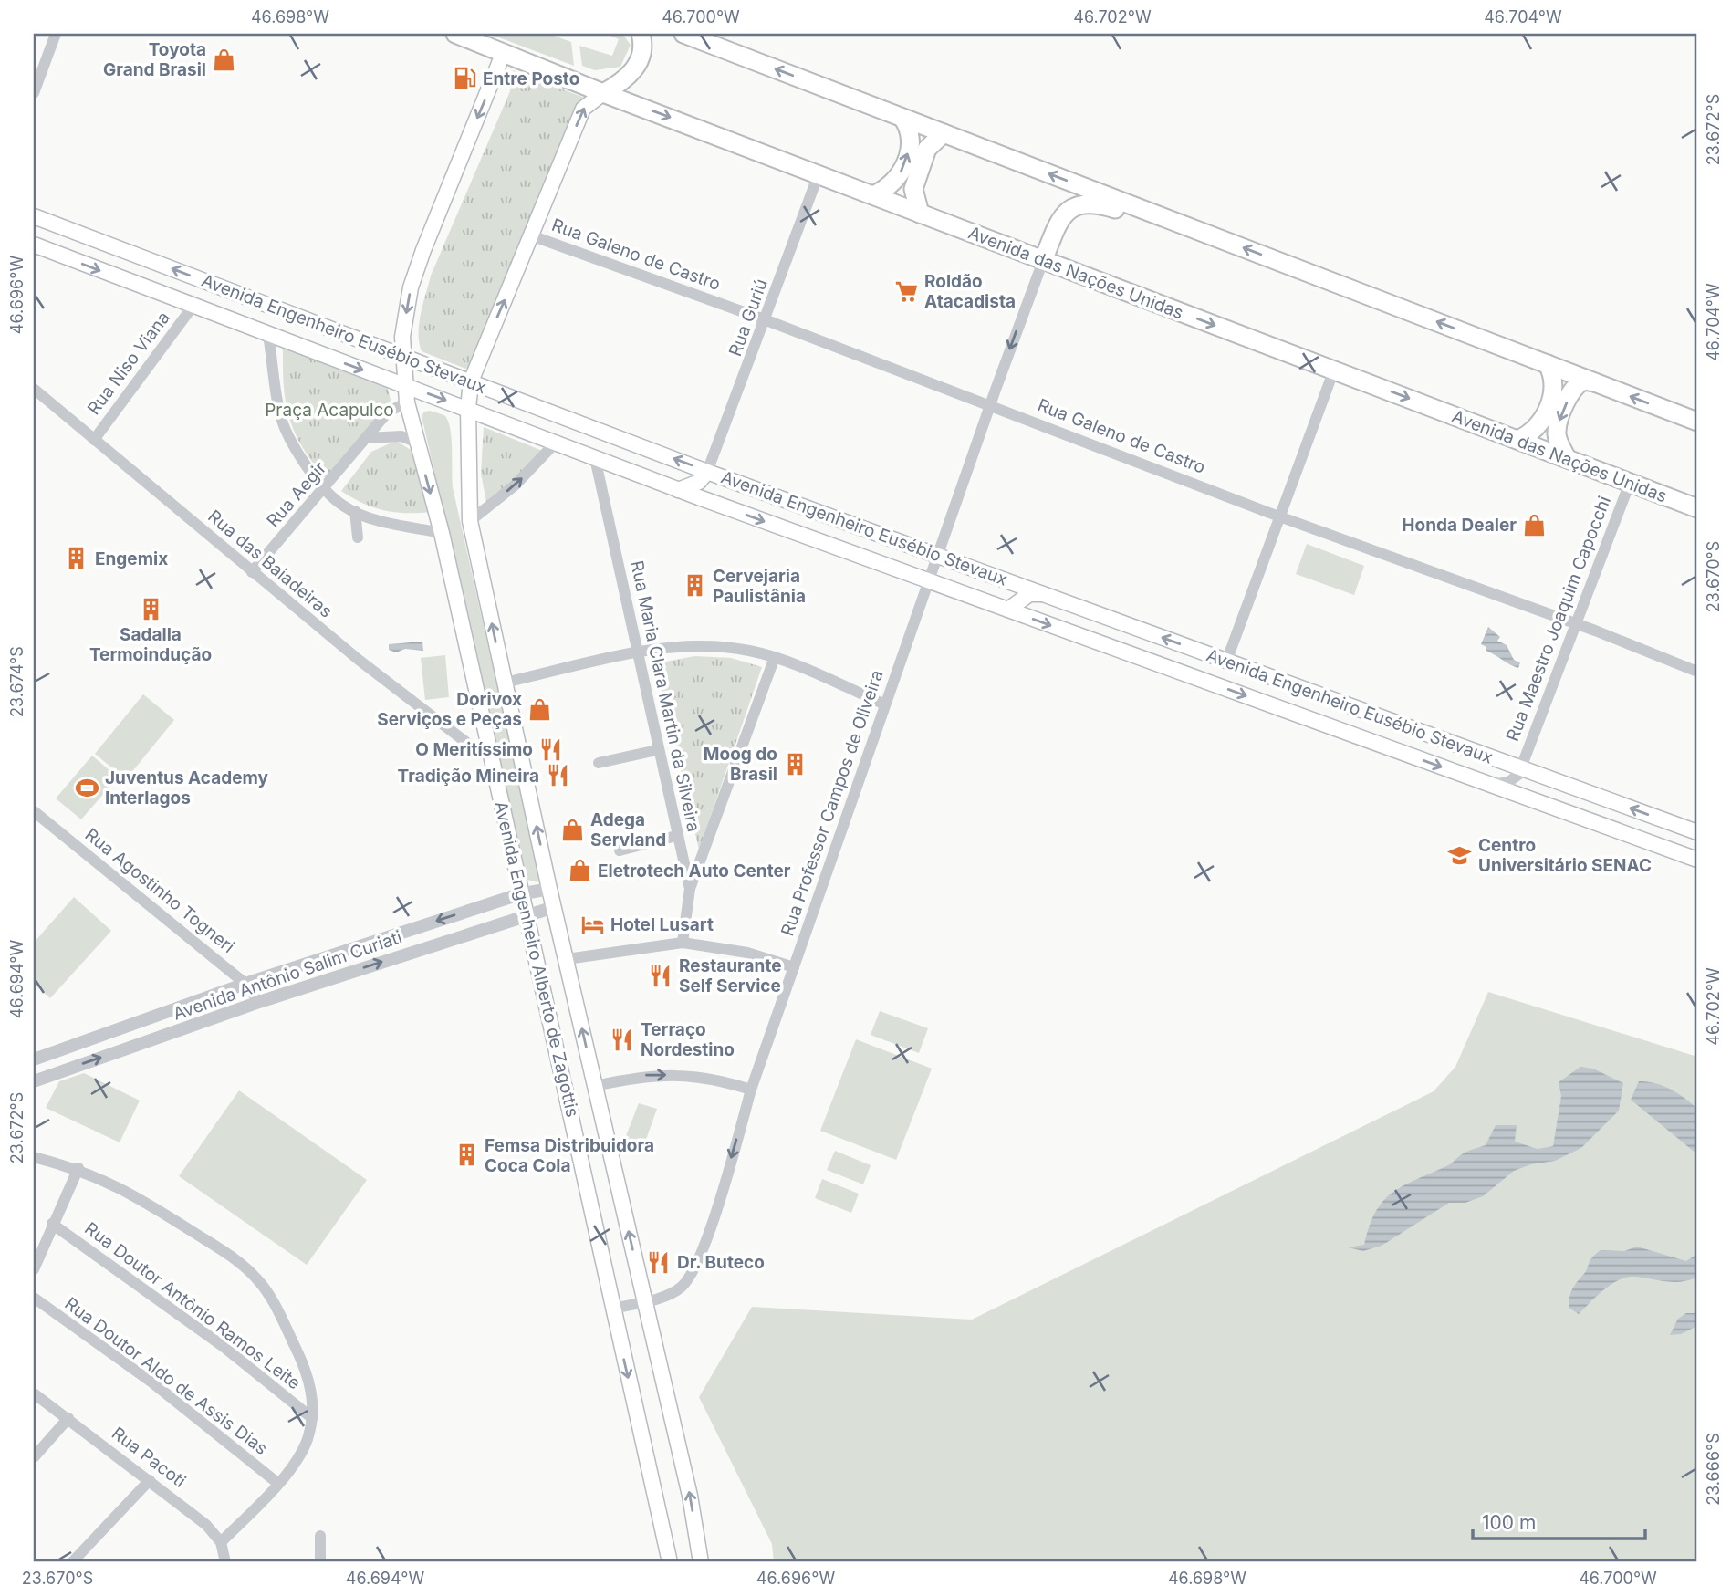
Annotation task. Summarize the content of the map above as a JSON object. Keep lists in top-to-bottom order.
{
  "streets": {
    "highway": ["Avenida das Nações Unidas"],
    "main road": ["Avenida Engenheiro Eusébio Stevaux", "Avenida Engenheiro Alberto de Zagottis"],
    "street": [
      "Rua Galeno de Castro",
      "Rua Guriú",
      "Rua Niso Viana",
      "Rua Aegir",
      "Rua das Baiadeiras",
      "Rua Maestro Joaquim Capocchi",
      "Rua Maria Clara Martin da Silveira",
      "Rua Professor Campos de Oliveira",
      "Rua Agostinho Togneri",
      "Avenida Antônio Salim Curiati",
      "Rua Doutor Antônio Ramos Leite",
      "Rua Doutor Aldo de Assis Dias",
      "Rua Pacoti"
    ]
  },
  "crossings": [
    ["Rua Galeno de Castro", "Rua Guriú"],
    ["Rua Galeno de Castro", "Rua Maestro Joaquim Capocchi"],
    ["Rua Galeno de Castro", "Rua Professor Campos de Oliveira"],
    ["Rua Galeno de Castro", "Avenida Engenheiro Alberto de Zagottis"],
    ["Avenida das Nações Unidas", "Rua Guriú"],
    ["Avenida das Nações Unidas", "Rua Maestro Joaquim Capocchi"],
    ["Avenida das Nações Unidas", "Rua Professor Campos de Oliveira"],
    ["Avenida das Nações Unidas", "Avenida Engenheiro Alberto de Zagottis"],
    ["Rua Guriú", "Avenida Engenheiro Eusébio Stevaux"],
    ["Avenida Engenheiro Eusébio Stevaux", "Rua Niso Viana"],
    ["Avenida Engenheiro Eusébio Stevaux", "Rua Maestro Joaquim Capocchi"],
    ["Avenida Engenheiro Eusébio Stevaux", "Rua Maria Clara Martin da Silveira"],
    ["Avenida Engenheiro Eusébio Stevaux", "Rua Professor Campos de Oliveira"],
    ["Avenida Engenheiro Eusébio Stevaux", "Avenida Engenheiro Alberto de Zagottis"],
    ["Rua Niso Viana", "Rua das Baiadeiras"],
    ["Rua Aegir", "Rua das Baiadeiras"],
    ["Rua Aegir", "Avenida Engenheiro Alberto de Zagottis"],
    ["Rua das Baiadeiras", "Avenida Engenheiro Alberto de Zagottis"],
    ["Rua Professor Campos de Oliveira", "Avenida Engenheiro Alberto de Zagottis"],
    ["Rua Agostinho Togneri", "Avenida Antônio Salim Curiati"],
    ["Avenida Engenheiro Alberto de Zagottis", "Avenida Antônio Salim Curiati"]
  ],
  "parks": ["Praça Acapulco"],
  "places": {
    "shop": [
      "Toyota Grand Brasil",
      "Honda Dealer",
      "Dorivox Serviços e Peças",
      "Adega Servland",
      "Eletrotech Auto Center"
    ],
    "fuel station": ["Entre Posto"],
    "supermarket": ["Roldão Atacadista"],
    "building": [
      "Engemix",
      "Cervejaria Paulistânia",
      "Sadalla Termoindução",
      "Moog do Brasil",
      "Femsa Distribuidora Coca Cola"
    ],
    "restaurant": [
      "O Meritíssimo",
      "Tradição Mineira",
      "Restaurante Self Service",
      "Terraço Nordestino",
      "Dr. Buteco"
    ],
    "sports": ["Juventus Academy Interlagos"],
    "school or university": ["Centro Universitário SENAC"],
    "hotel": ["Hotel Lusart"]
  },
  "scale_bar": "100 m",
  "coordinates": [
    "46.698°W",
    "46.700°W",
    "46.702°W",
    "46.704°W",
    "23.672°S",
    "46.696°W",
    "23.670°S",
    "23.674°S",
    "46.694°W",
    "23.666°S"
  ]
}
